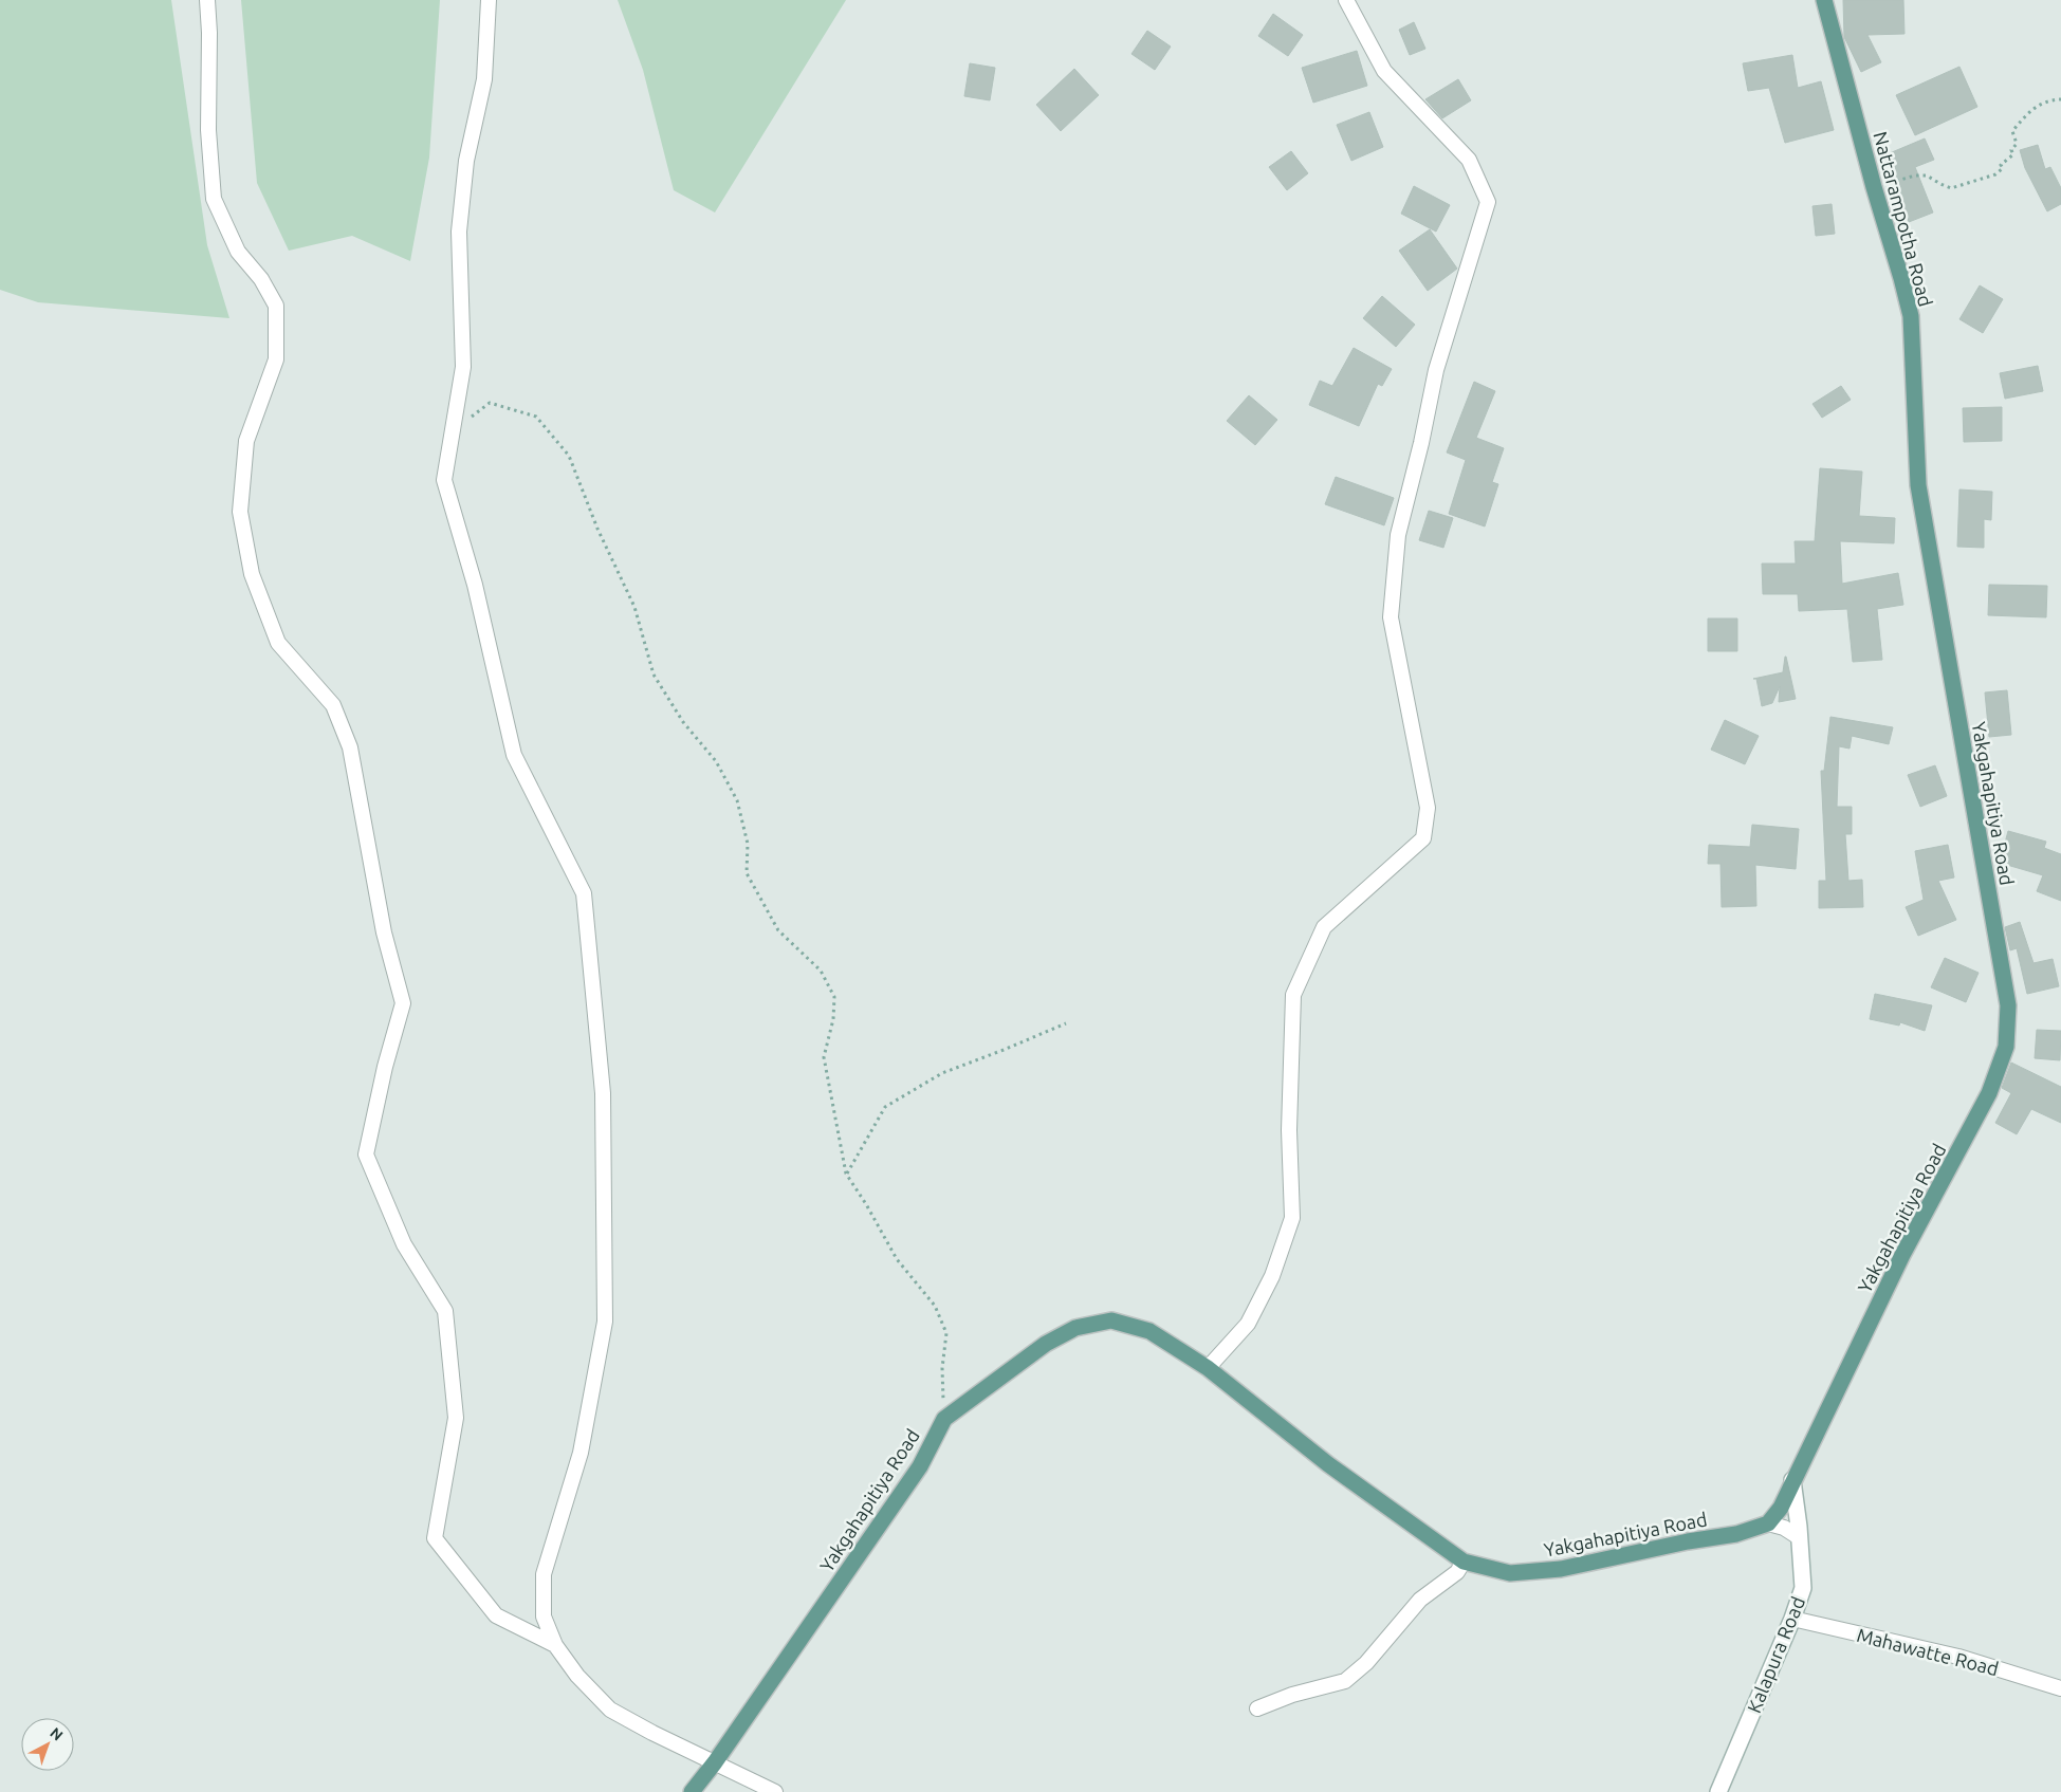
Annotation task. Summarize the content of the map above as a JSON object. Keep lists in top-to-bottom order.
{
  "streets": {
    "main road": ["Nattarampotha Road", "Yakgahapitiya Road"],
    "street": ["Mahawatte Road", "Kalapura Road"]
  },
  "crossings": [
    ["Nattarampotha Road", "Yakgahapitiya Road"],
    ["Yakgahapitiya Road", "Kalapura Road"],
    ["Mahawatte Road", "Kalapura Road"]
  ],
  "north": "top right"
}
